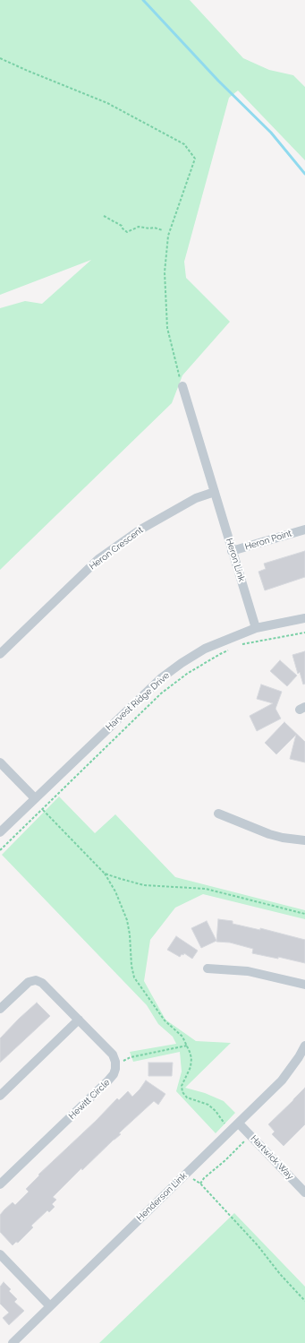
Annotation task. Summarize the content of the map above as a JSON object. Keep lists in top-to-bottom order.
{
  "streets": {
    "street": [
      "Heron Point",
      "Heron Crescent",
      "Heron Link",
      "Harvest Ridge Drive",
      "Hewitt Circle",
      "Hartwick Way",
      "Henderson Link"
    ]
  },
  "crossings": [
    ["Heron Point", "Heron Link"],
    ["Heron Crescent", "Heron Link"],
    ["Heron Link", "Harvest Ridge Drive"],
    ["Hartwick Way", "Henderson Link"]
  ]
}
